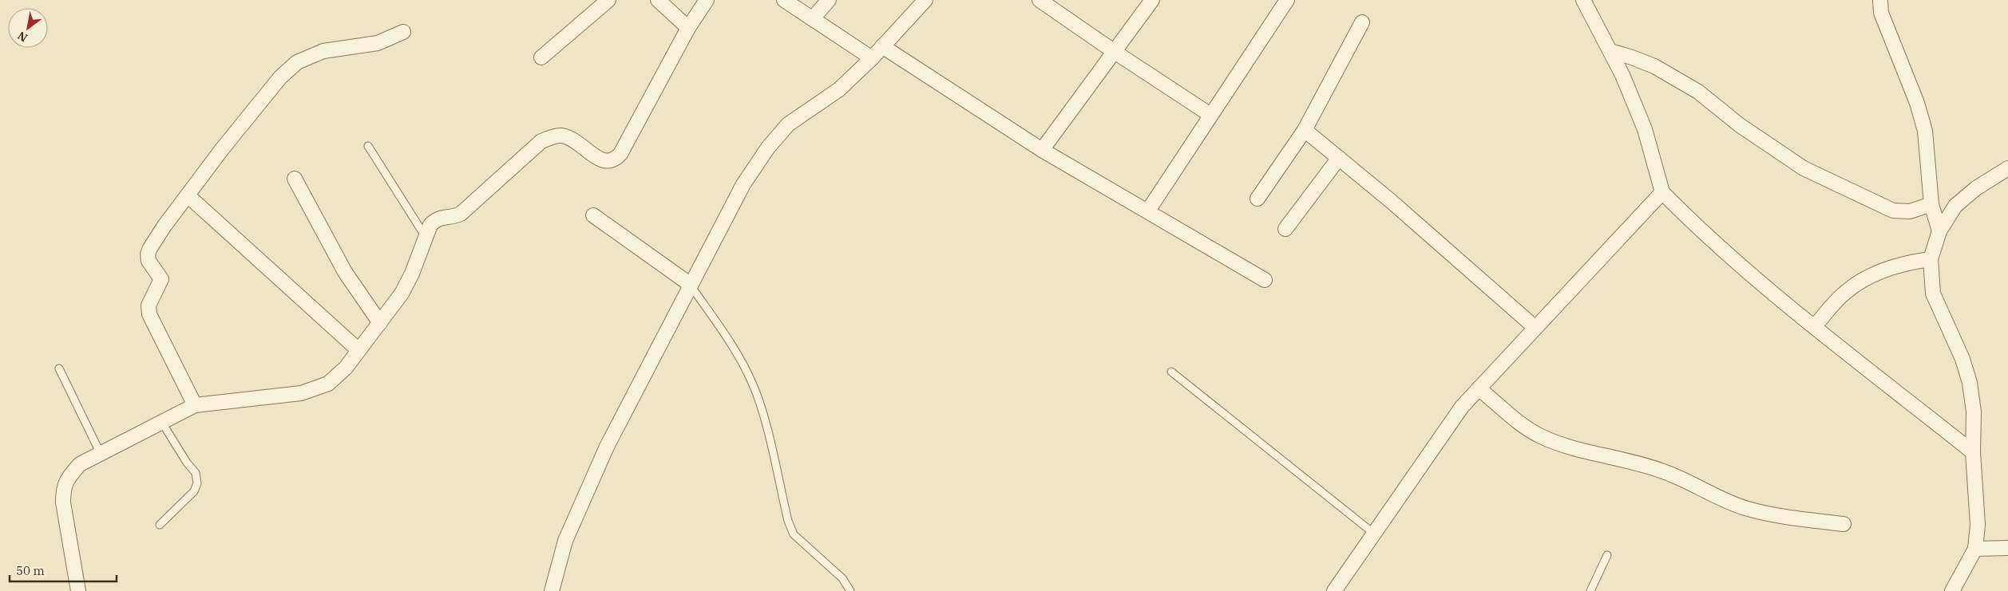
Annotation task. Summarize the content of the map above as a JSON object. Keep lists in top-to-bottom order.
{
  "scale_bar": "50 m",
  "north": "bottom left"
}
